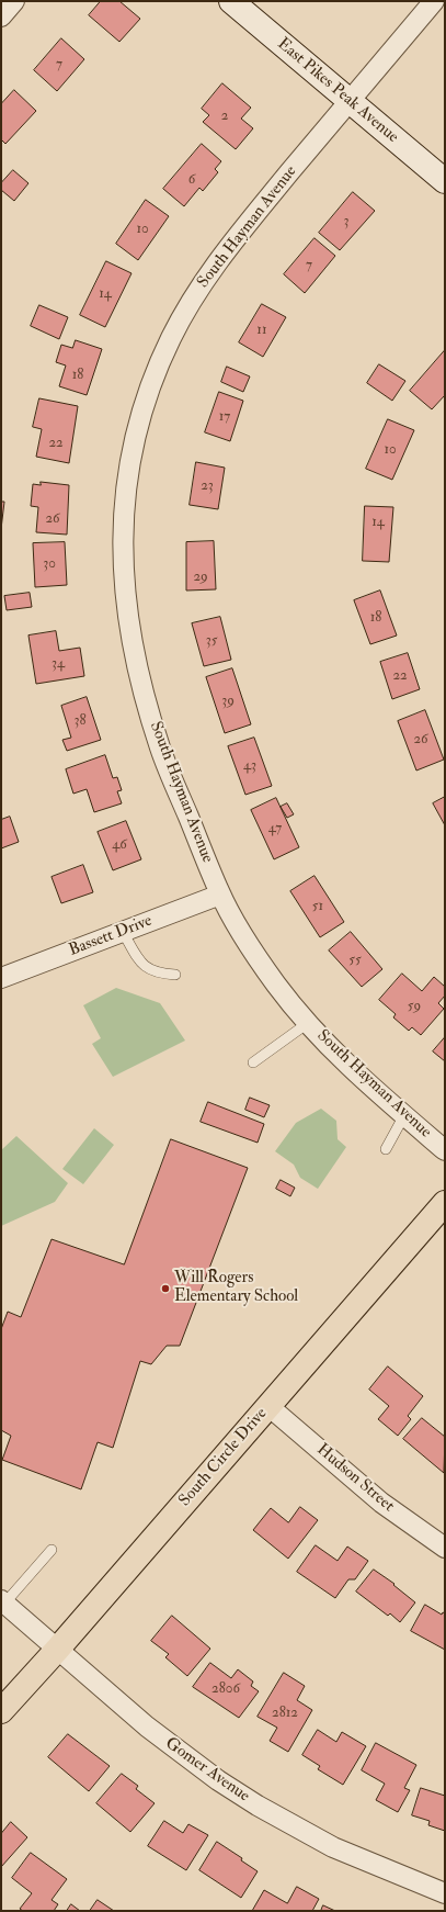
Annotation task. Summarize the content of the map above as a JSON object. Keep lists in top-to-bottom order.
{
  "streets": {
    "main road": ["East Pikes Peak Avenue", "South Circle Drive"],
    "street": [
      "South Hayman Avenue",
      "Bassett Drive",
      "Hudson Street",
      "Gomer Avenue"
    ]
  },
  "crossings": [
    ["East Pikes Peak Avenue", "South Hayman Avenue"],
    ["South Hayman Avenue", "Bassett Drive"],
    ["South Circle Drive", "Hudson Street"],
    ["South Circle Drive", "Gomer Avenue"]
  ],
  "places": ["Will Rogers Elementary School"],
  "house_numbers": [
    "7",
    "2",
    "6",
    "3",
    "10",
    "7",
    "14",
    "11",
    "18",
    "17",
    "22",
    "10",
    "23",
    "26",
    "14",
    "30",
    "29",
    "18",
    "35",
    "34",
    "22",
    "39",
    "38",
    "26",
    "43",
    "47",
    "46",
    "51",
    "55",
    "59",
    "2806",
    "2812"
  ]
}
